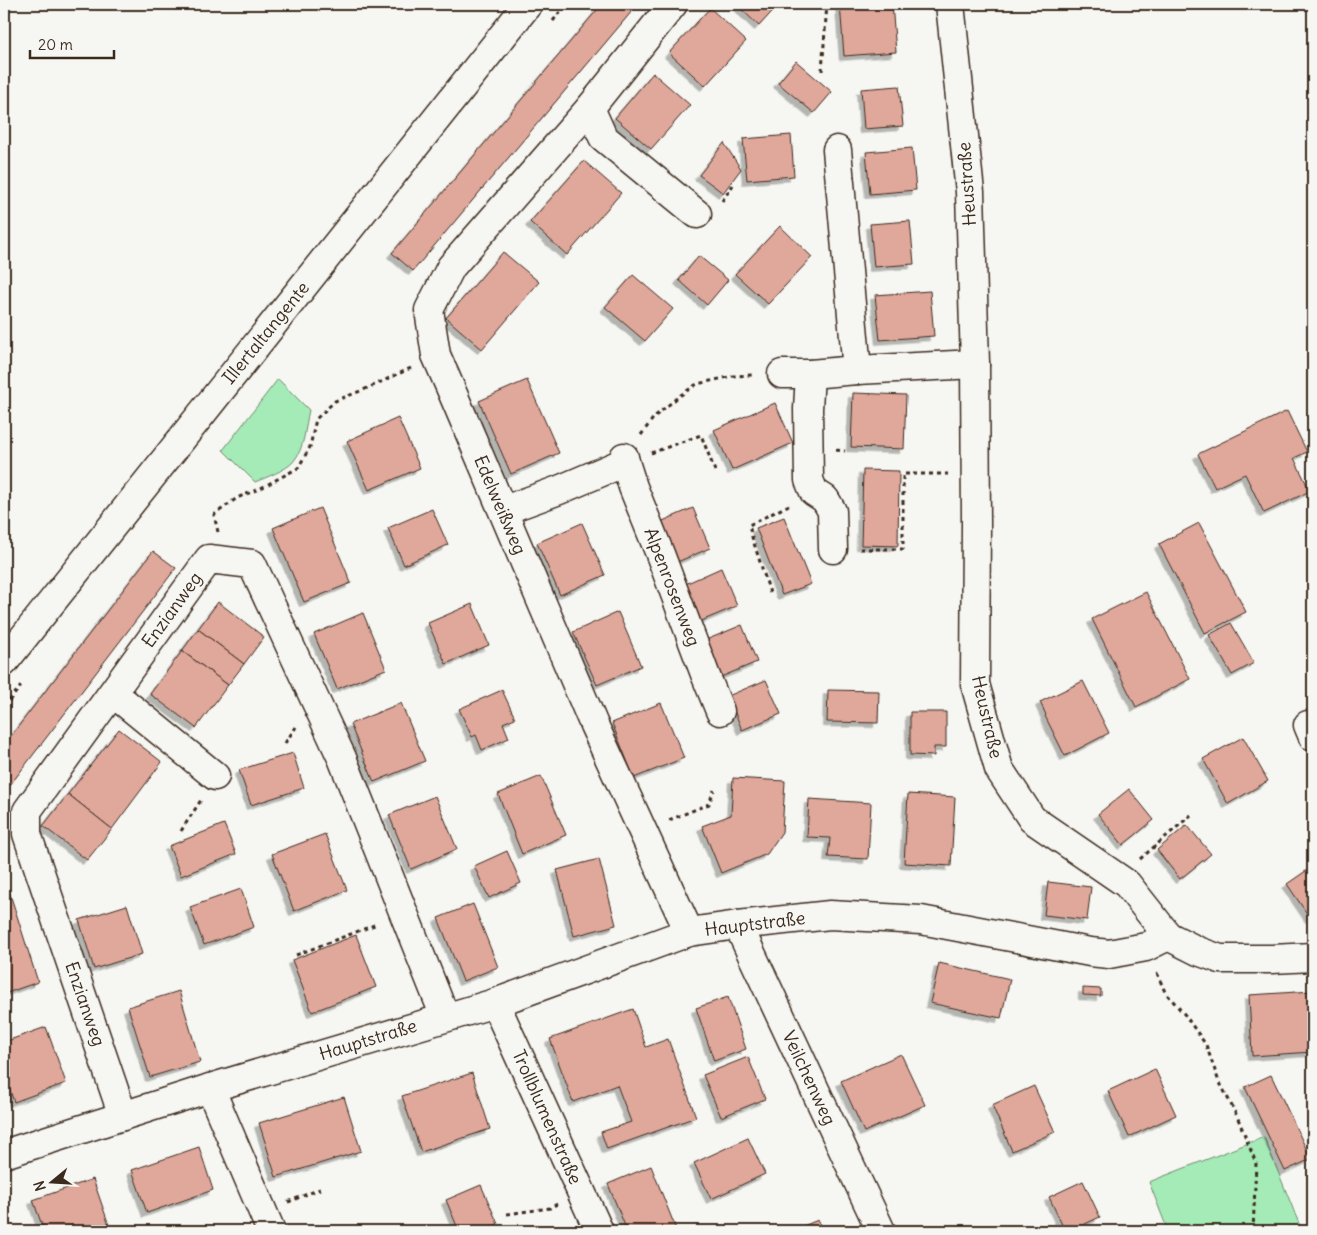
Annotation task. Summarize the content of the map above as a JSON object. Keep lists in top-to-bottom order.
{
  "streets": {
    "street": [
      "Heustraße",
      "Illertaltangente",
      "Edelweißweg",
      "Alpenrosenweg",
      "Enzianweg",
      "Hauptstraße",
      "Veilchenweg",
      "Trollblumenstraße"
    ]
  },
  "crossings": [
    ["Heustraße", "Hauptstraße"],
    ["Edelweißweg", "Hauptstraße"],
    ["Enzianweg", "Hauptstraße"],
    ["Hauptstraße", "Veilchenweg"],
    ["Hauptstraße", "Trollblumenstraße"]
  ],
  "scale_bar": "20 m",
  "north": "left"
}
